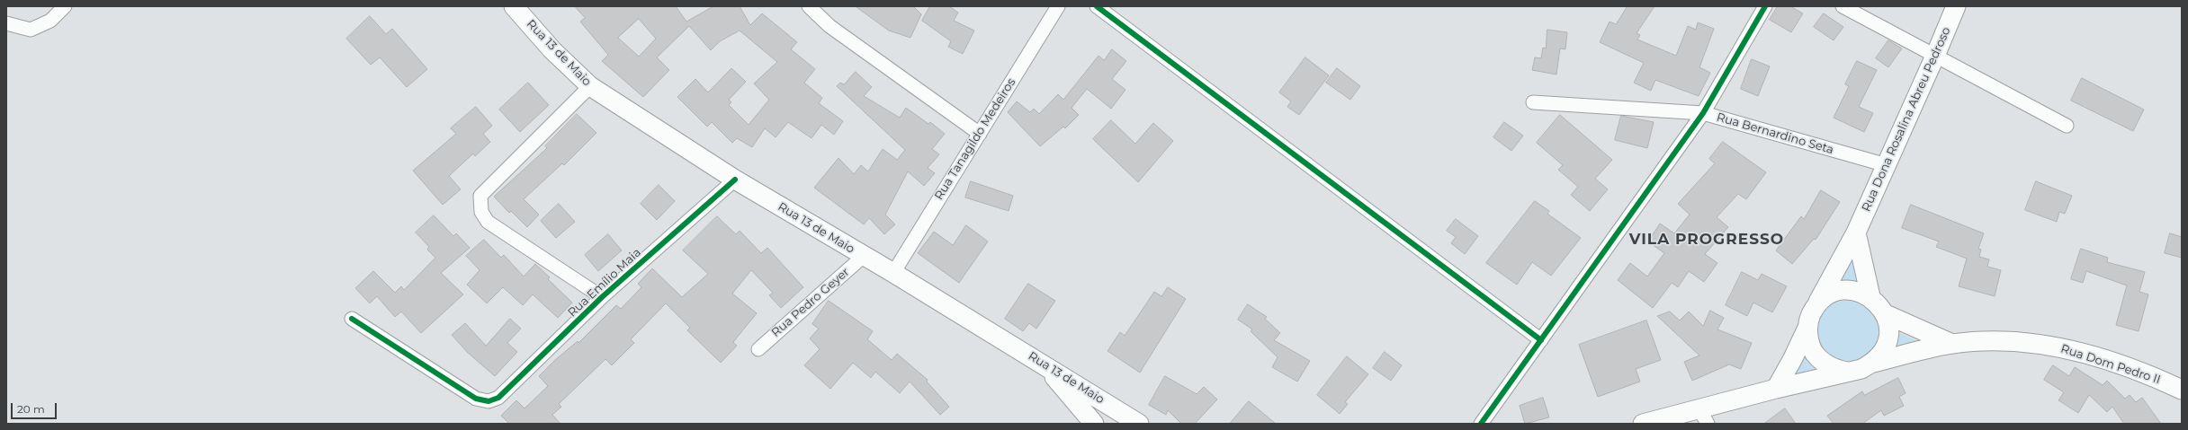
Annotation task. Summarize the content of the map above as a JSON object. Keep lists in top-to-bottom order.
{
  "streets": {
    "main road": ["Rua 13 de Maio", "Rua Dona Rosalina Abreu Pedroso", "Rua Dom Pedro II"],
    "street": [
      "Rua Bernardino Seta",
      "Rua Tanagildo Medeiros",
      "Rua Emílio Maia",
      "Rua Pedro Geyer"
    ]
  },
  "crossings": [
    ["Rua 13 de Maio", "Rua Tanagildo Medeiros"],
    ["Rua 13 de Maio", "Rua Emílio Maia"],
    ["Rua 13 de Maio", "Rua Pedro Geyer"],
    ["Rua Dona Rosalina Abreu Pedroso", "Rua Bernardino Seta"],
    ["Rua Dona Rosalina Abreu Pedroso", "Rua Dom Pedro II"]
  ],
  "districts": ["VILA PROGRESSO"],
  "scale_bar": "20 m"
}
